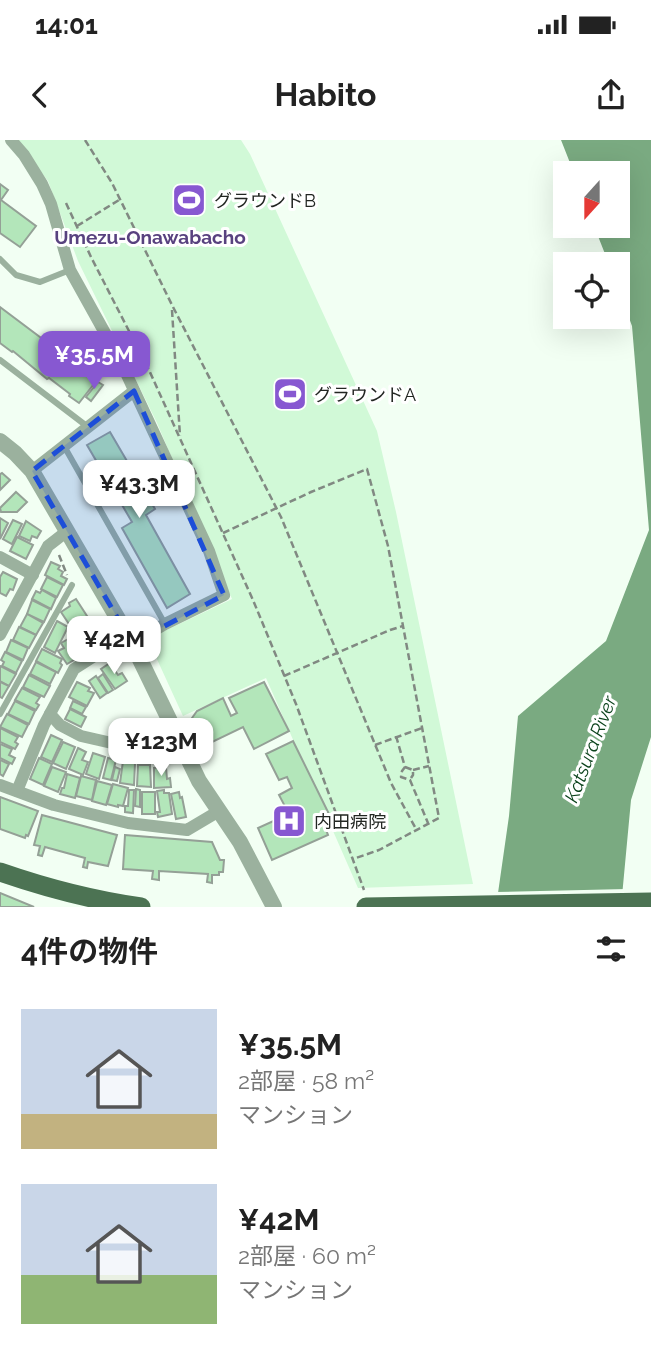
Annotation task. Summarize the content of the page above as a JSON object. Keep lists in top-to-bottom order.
{
  "districts": ["Umezu-Onawabacho"],
  "water": ["Katsura River"],
  "places": {
    "sports": ["グラウンドB", "グラウンドA"],
    "hospital": ["内田病院"]
  },
  "north": "bottom",
  "page": {
    "status": "14:01",
    "header": "Habito",
    "price": [
      "¥35.5M",
      "¥43.3M",
      "¥42M",
      "¥123M"
    ],
    "heading": "4件の物件",
    "list": [
      {
        "name": "¥35.5M",
        "note": "2部屋 · 58 m² · マンション"
      },
      {
        "name": "¥42M",
        "note": "2部屋 · 60 m² · マンション"
      }
    ]
  }
}
